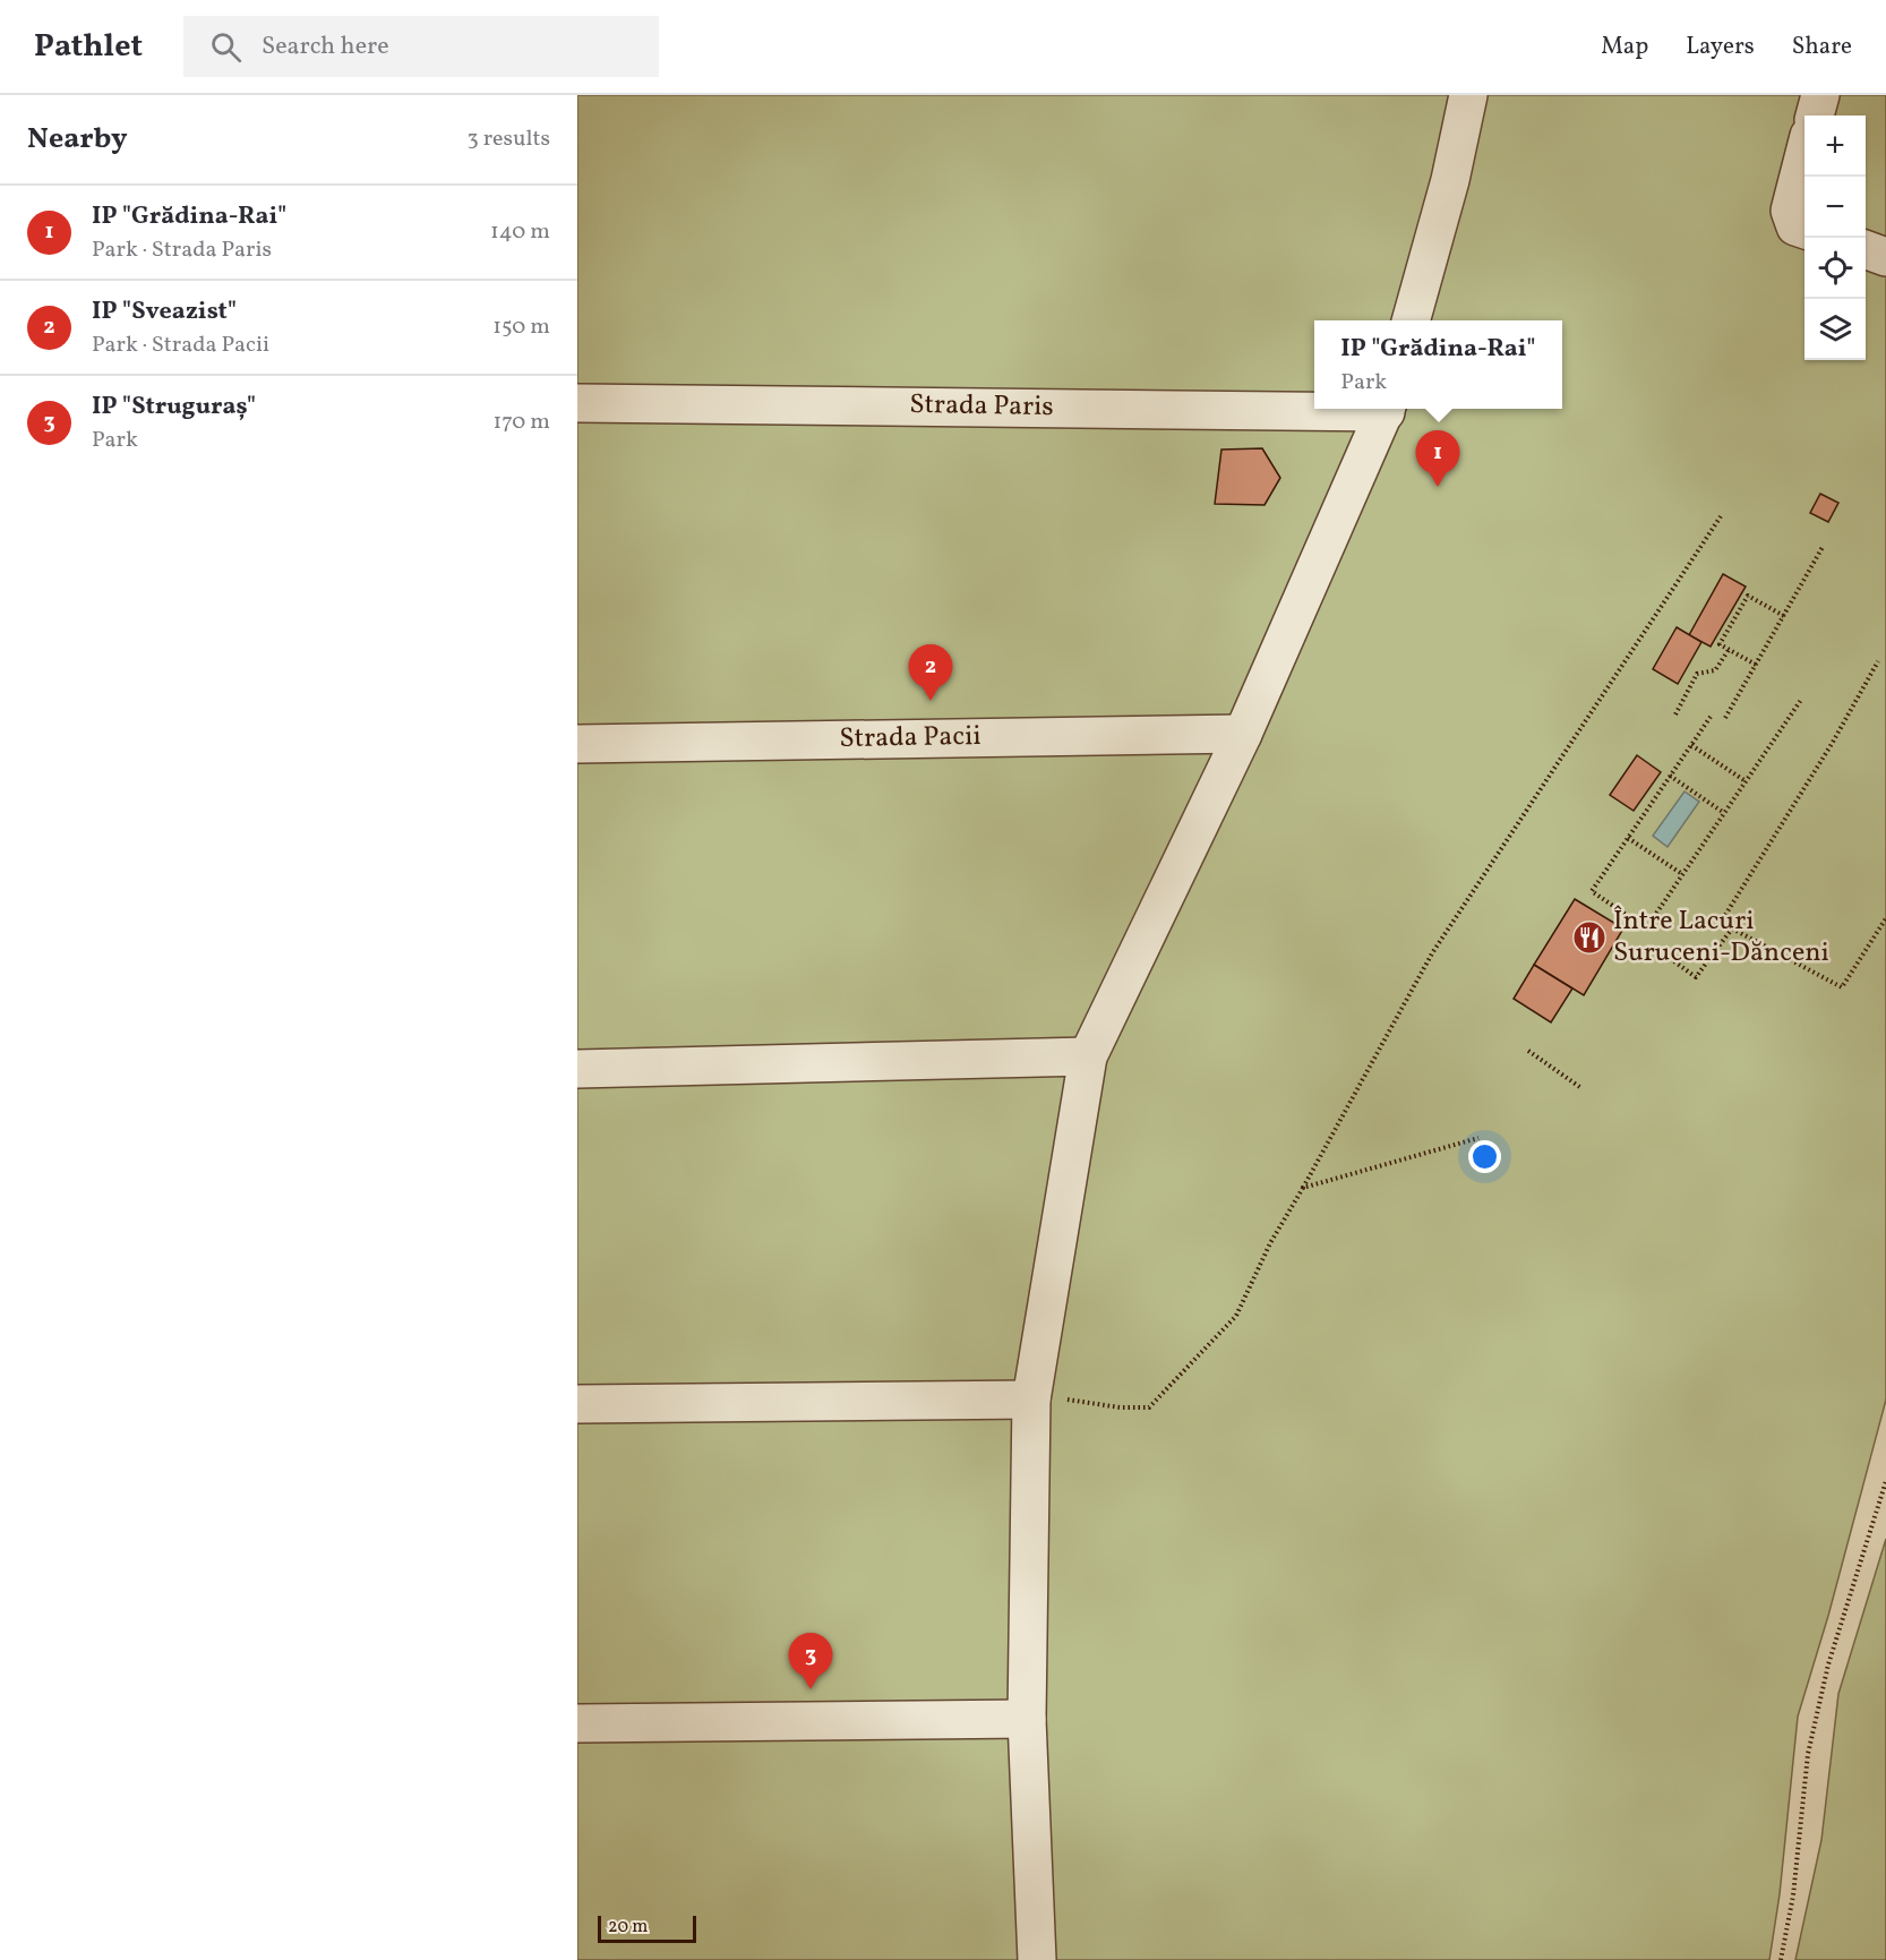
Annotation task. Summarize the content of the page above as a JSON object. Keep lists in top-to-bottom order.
{
  "streets": {
    "street": ["Strada Paris", "Strada Pacii"]
  },
  "places": {
    "restaurant": ["Între Lacuri Suruceni-Dănceni"]
  },
  "scale_bar": "20 m",
  "page": {
    "header": "Pathlet",
    "search": "Search here",
    "nav": ["Map", "Layers", "Share"],
    "heading": ["Nearby", "3 results"],
    "map_buttons": ["+", "−"],
    "list": [
      {
        "mark": "1",
        "name": "IP \"Grădina-Rai\"",
        "note": "Park · Strada Paris",
        "value": "140 m"
      },
      {
        "mark": "2",
        "name": "IP \"Sveazist\"",
        "note": "Park · Strada Pacii",
        "value": "150 m"
      },
      {
        "mark": "3",
        "name": "IP \"Struguraș\"",
        "note": "Park",
        "value": "170 m"
      }
    ],
    "popup": ["IP \"Grădina-Rai\"", "Park"],
    "pins": ["1", "2", "3"],
    "scale": "20 m"
  }
}
